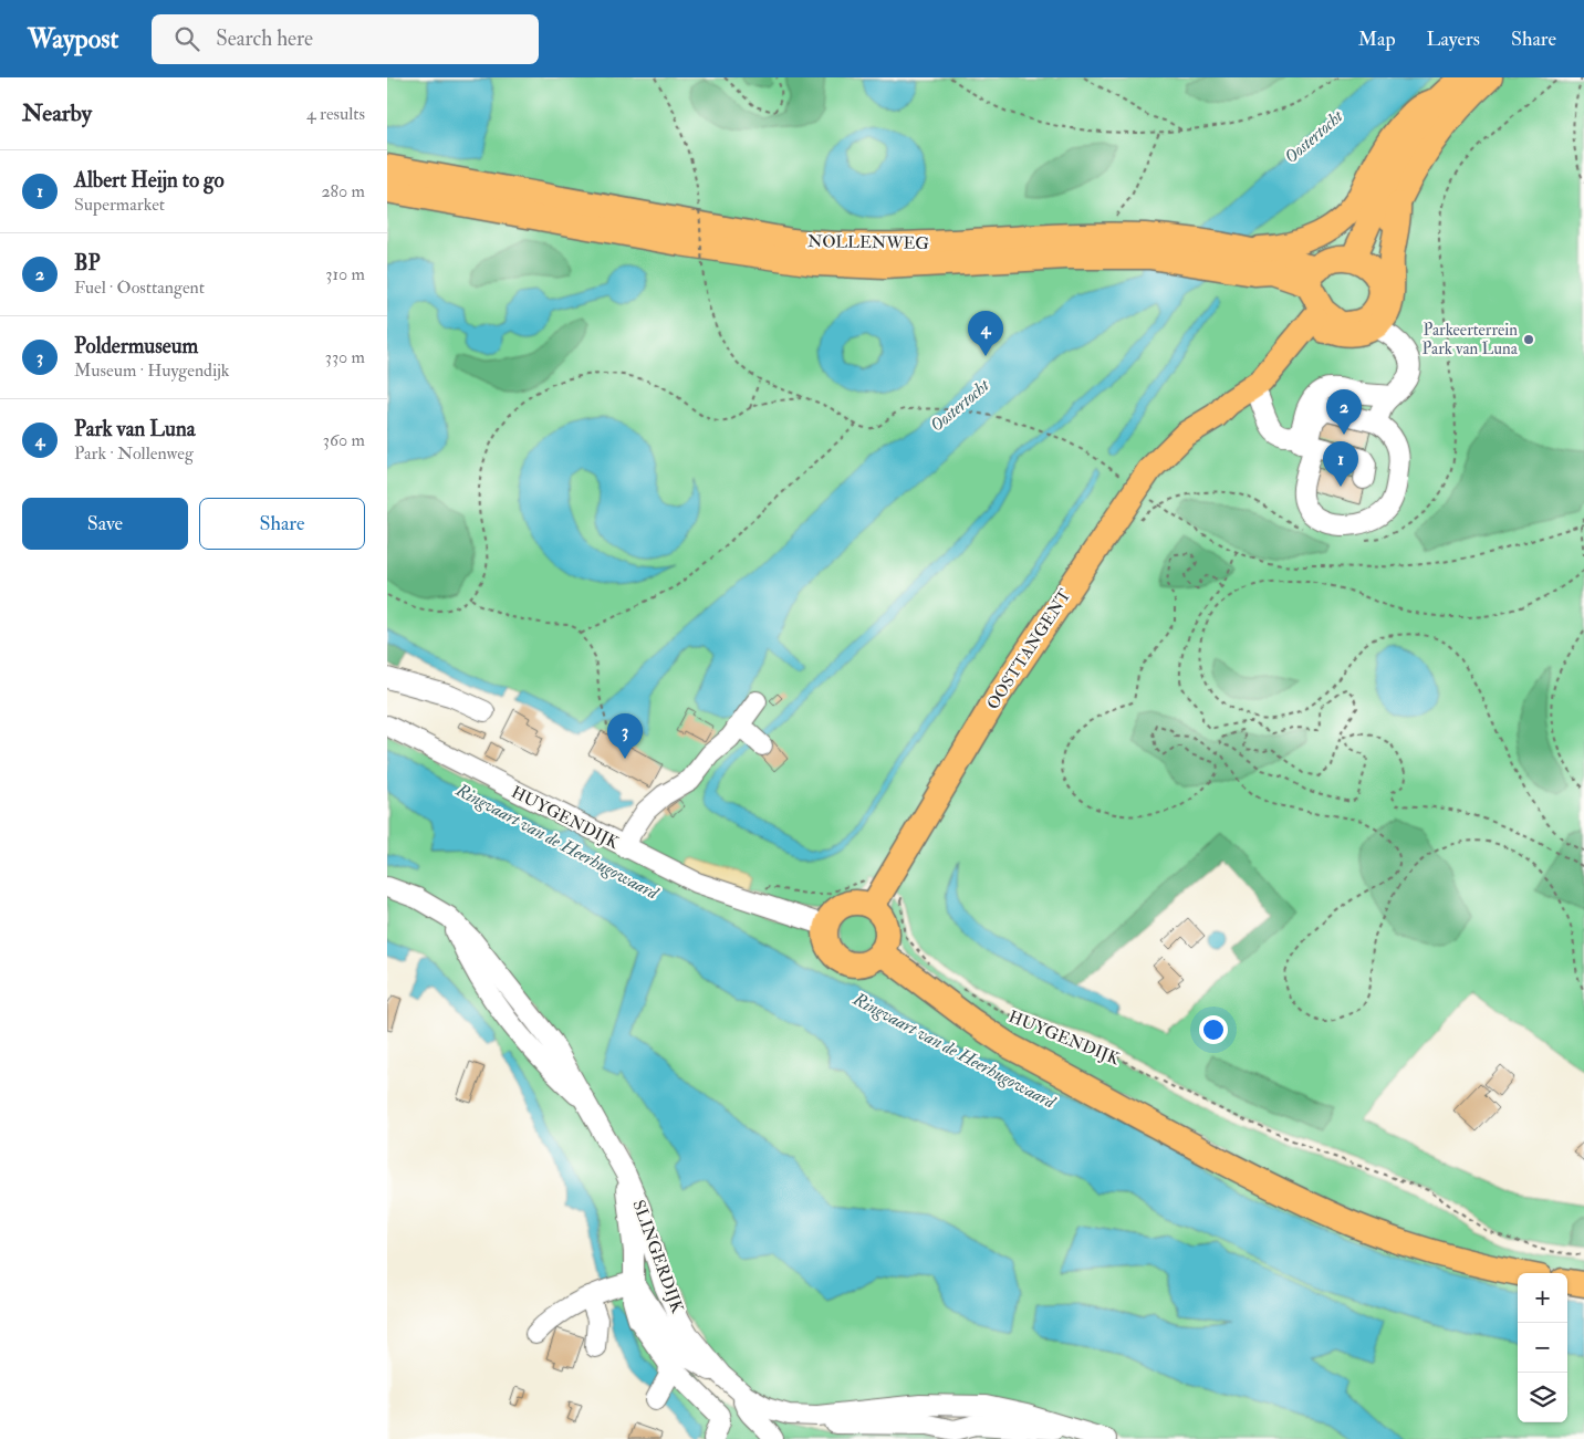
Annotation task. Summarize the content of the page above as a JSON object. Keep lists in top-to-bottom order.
{
  "streets": {
    "main road": ["NOLLENWEG", "OOSTTANGENT", "HUYGENDIJK"],
    "street": ["SLINGERDIJK"]
  },
  "crossings": [
    ["NOLLENWEG", "OOSTTANGENT"],
    ["OOSTTANGENT", "HUYGENDIJK"]
  ],
  "water": ["Oostertocht", "Ringvaart van de Heerhugowaard"],
  "places": ["Parkeerterrein Park van Luna"],
  "page": {
    "header": "Waypost",
    "search": "Search here",
    "nav": ["Map", "Layers", "Share"],
    "heading": ["Nearby", "4 results"],
    "list": [
      {
        "mark": "1",
        "name": "Albert Heijn to go",
        "note": "Supermarket",
        "value": "280 m"
      },
      {
        "mark": "2",
        "name": "BP",
        "note": "Fuel · Oosttangent",
        "value": "310 m"
      },
      {
        "mark": "3",
        "name": "Poldermuseum",
        "note": "Museum · Huygendijk",
        "value": "330 m"
      },
      {
        "mark": "4",
        "name": "Park van Luna",
        "note": "Park · Nollenweg",
        "value": "360 m"
      }
    ],
    "pins": [
      "4",
      "2",
      "1",
      "3"
    ],
    "buttons": ["Save", "Share"],
    "map_buttons": ["+", "−"]
  }
}
